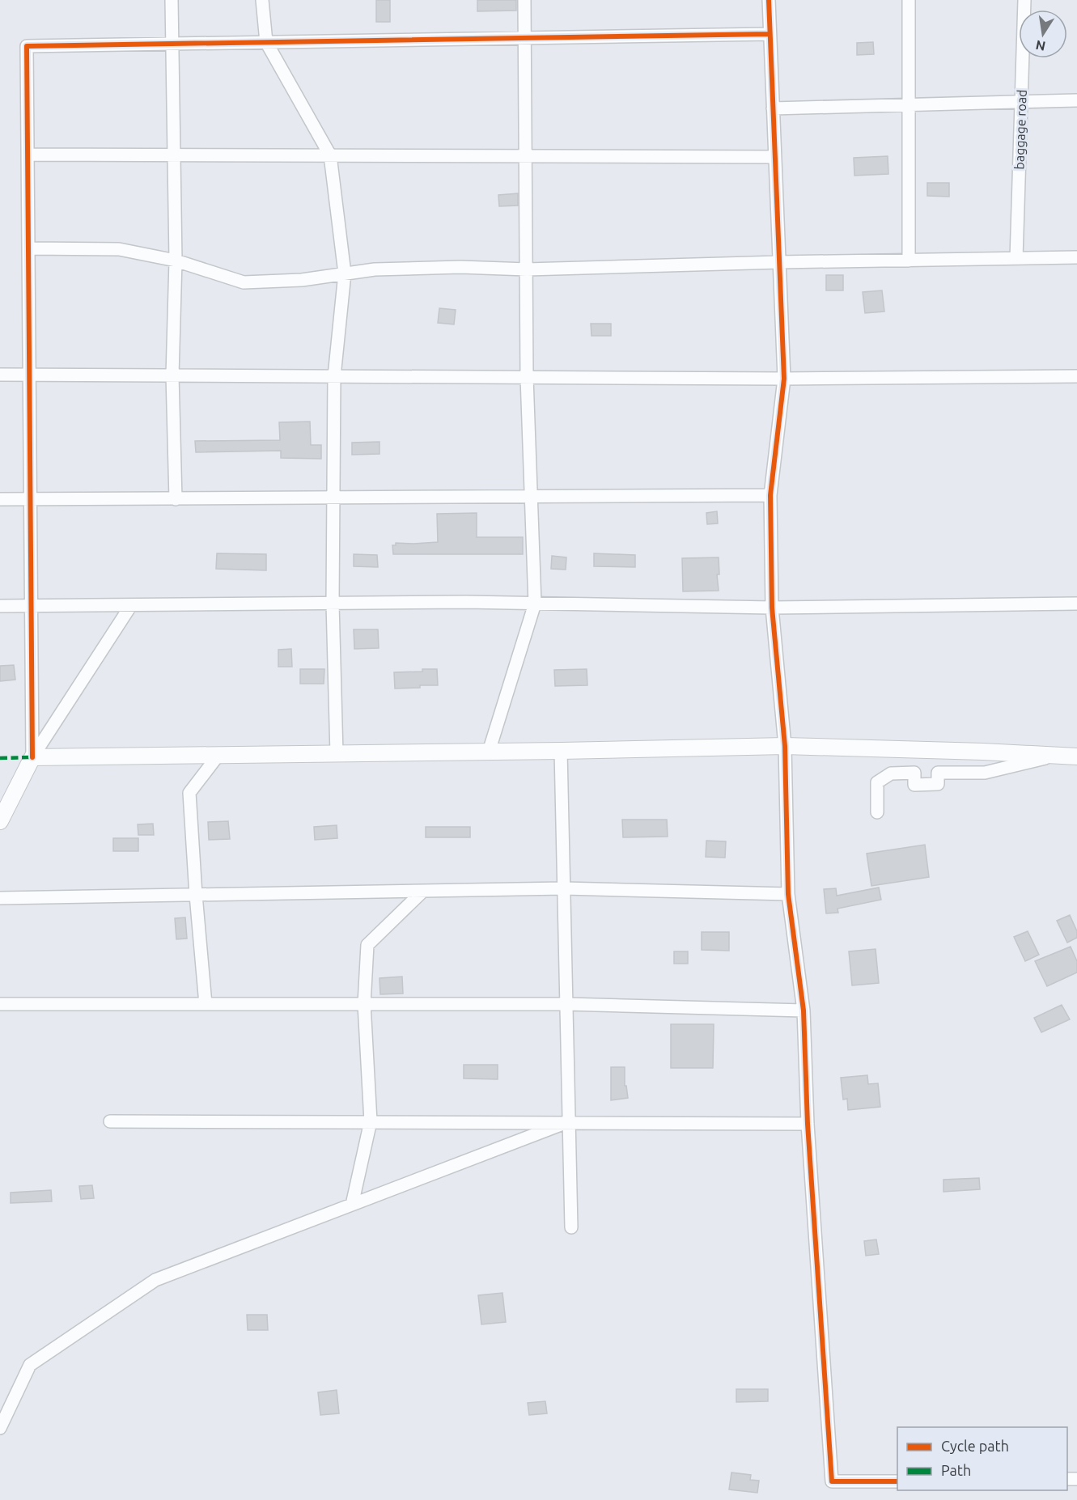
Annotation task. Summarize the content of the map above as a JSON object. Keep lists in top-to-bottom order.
{
  "streets": {
    "street": ["baggage road"]
  },
  "legend": ["Cycle path", "Path"],
  "north": "bottom"
}
